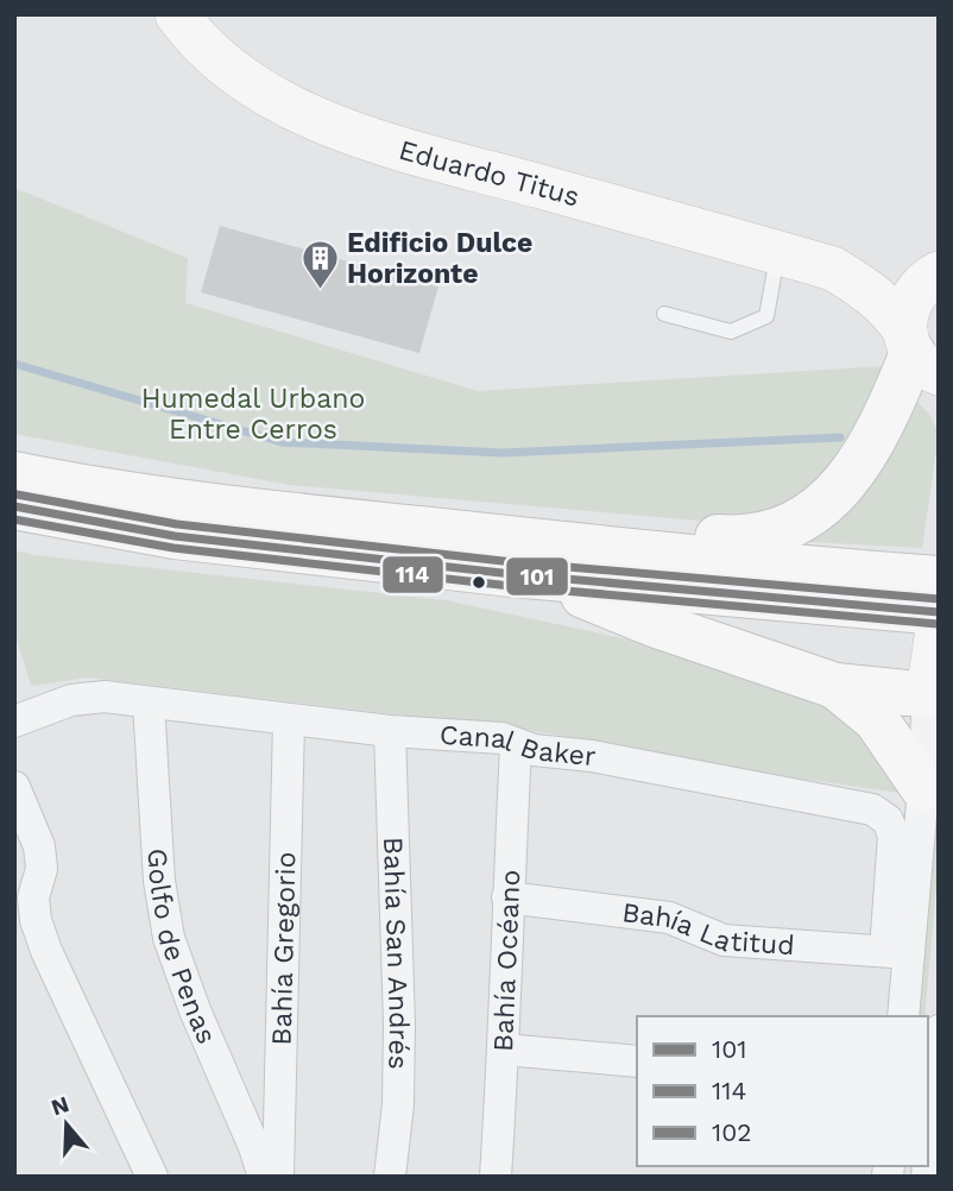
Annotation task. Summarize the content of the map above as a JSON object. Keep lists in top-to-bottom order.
{
  "streets": {
    "street": [
      "Eduardo Titus",
      "Canal Baker",
      "Bahía Latitud",
      "Golfo de Penas",
      "Bahía Gregorio",
      "Bahía San Andrés",
      "Bahía Océano"
    ]
  },
  "crossings": [
    ["Canal Baker", "Bahía Latitud"],
    ["Canal Baker", "Golfo de Penas"],
    ["Canal Baker", "Bahía Gregorio"],
    ["Canal Baker", "Bahía San Andrés"],
    ["Canal Baker", "Bahía Océano"],
    ["Bahía Latitud", "Bahía Océano"]
  ],
  "parks": ["Humedal Urbano Entre Cerros"],
  "places": {
    "building": ["Edificio Dulce Horizonte"]
  },
  "lines": ["transit line 102", "transit line 101", "transit line 114"],
  "legend": ["101", "114", "102"],
  "north": "top"
}
